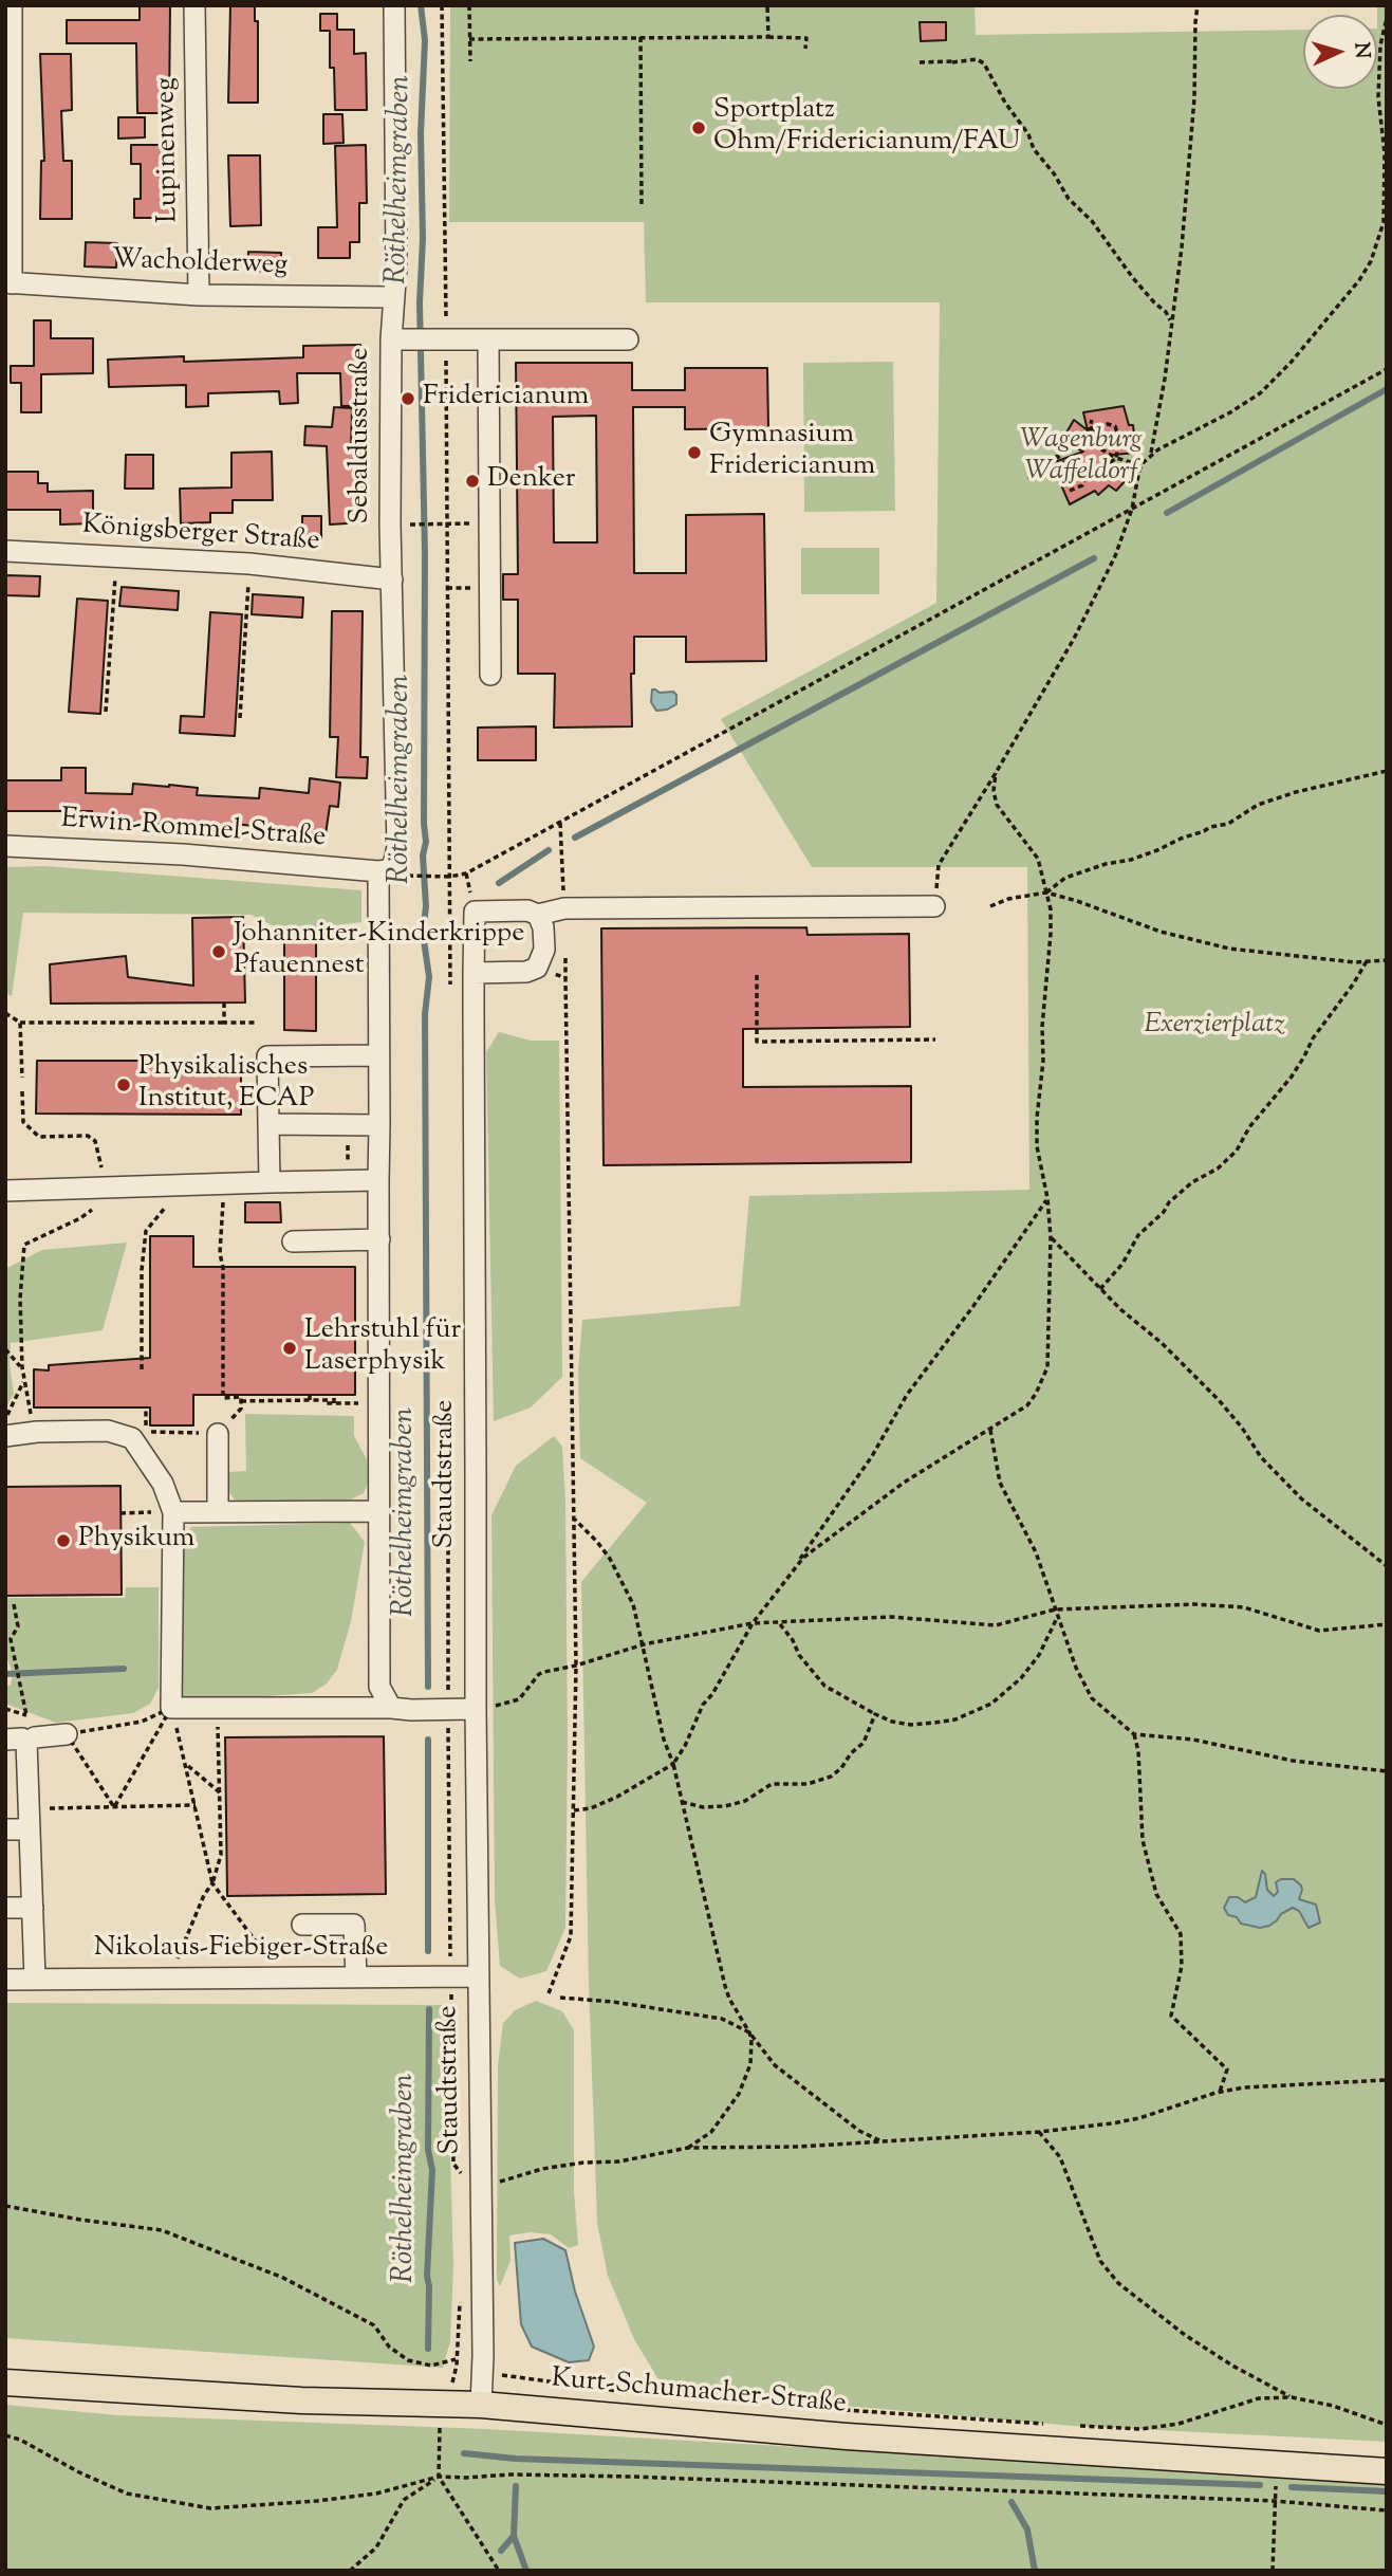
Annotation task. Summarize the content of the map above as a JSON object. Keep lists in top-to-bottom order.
{
  "streets": {
    "main road": ["Kurt-Schumacher-Straße"],
    "street": [
      "Lupinenweg",
      "Wacholderweg",
      "Sebaldusstraße",
      "Königsberger Straße",
      "Erwin-Rommel-Straße",
      "Staudtstraße",
      "Nikolaus-Fiebiger-Straße"
    ]
  },
  "crossings": [
    ["Lupinenweg", "Wacholderweg"],
    ["Wacholderweg", "Sebaldusstraße"],
    ["Sebaldusstraße", "Königsberger Straße"],
    ["Sebaldusstraße", "Erwin-Rommel-Straße"],
    ["Staudtstraße", "Nikolaus-Fiebiger-Straße"],
    ["Staudtstraße", "Kurt-Schumacher-Straße"]
  ],
  "water": ["Röthelheimgraben"],
  "parks": ["Wagenburg Waffeldorf", "Exerzierplatz"],
  "places": [
    "Sportplatz Ohm/Fridericianum/FAU",
    "Fridericianum",
    "Gymnasium Fridericianum",
    "Denker",
    "Johanniter-Kinderkrippe Pfauennest",
    "Physikalisches Institut, ECAP",
    "Lehrstuhl für Laserphysik",
    "Physikum"
  ],
  "north": "right"
}
